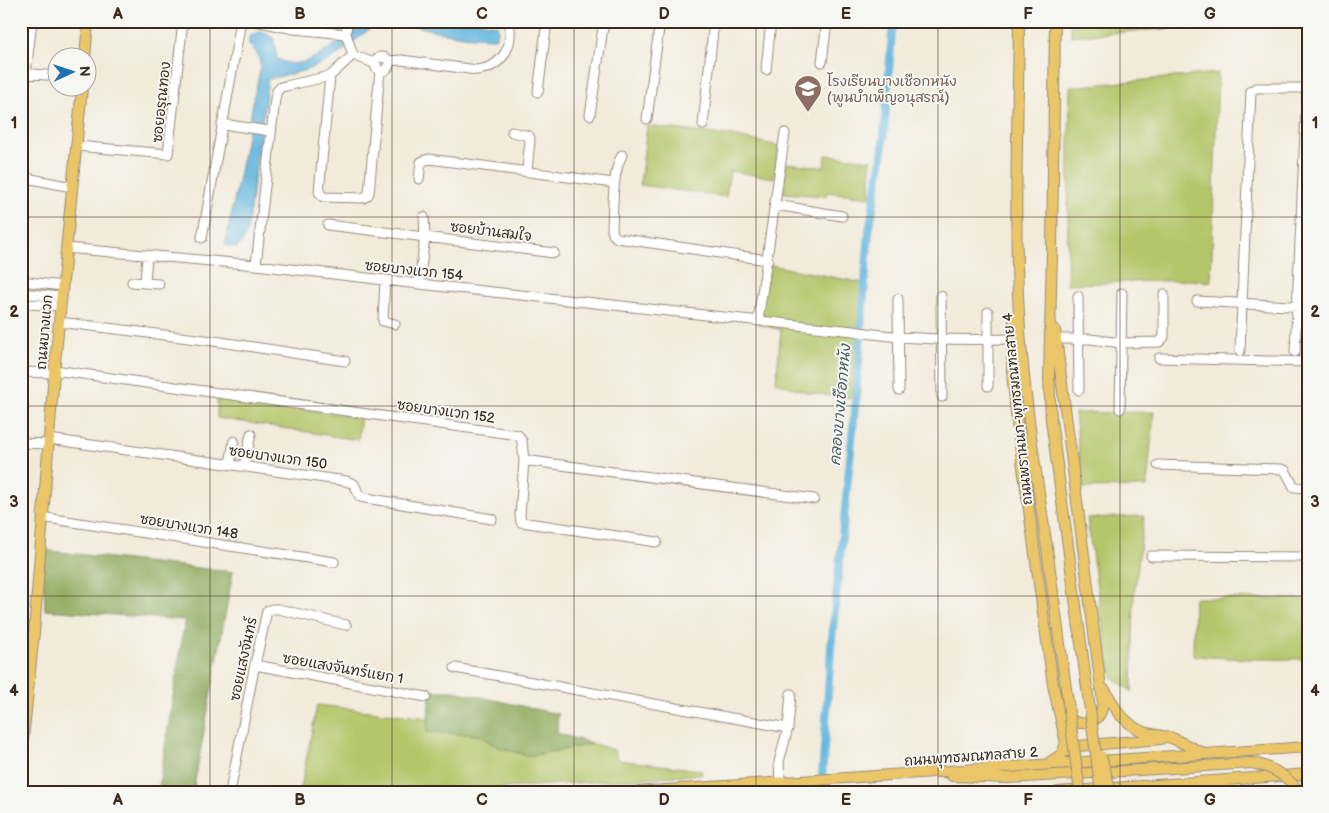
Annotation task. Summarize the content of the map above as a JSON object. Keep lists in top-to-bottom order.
{
  "streets": {
    "main road": ["ถนนบางแวก", "ถนนพรานนก-พุทธมณฑลสาย 4", "ถนนพุทธมณฑลสาย 2"],
    "street": [
      "ซอยอรุณทอง",
      "ซอยบ้านสมใจ",
      "ซอยบางแวก 154",
      "ซอยบางแวก 152",
      "ซอยบางแวก 150",
      "ซอยบางแวก 148",
      "ซอยแสงจันทร์",
      "ซอยแสงจันทร์แยก 1"
    ]
  },
  "crossings": [
    ["ซอยอรุณทอง", "ถนนบางแวก"],
    ["ซอยบางแวก 154", "ถนนบางแวก"],
    ["ถนนบางแวก", "ซอยบางแวก 152"],
    ["ถนนบางแวก", "ซอยบางแวก 150"],
    ["ถนนบางแวก", "ซอยบางแวก 148"],
    ["ซอยแสงจันทร์", "ซอยแสงจันทร์แยก 1"]
  ],
  "water": ["คลองบางเชือกหนัง"],
  "places": {
    "school or university": ["โรงเรียนบางเชือกหนัง (พูนบำเพ็ญอนุสรณ์)"]
  },
  "north": "right",
  "grid": {
    "columns": [
      "A",
      "B",
      "C",
      "D",
      "E",
      "F",
      "G"
    ],
    "rows": [
      "1",
      "2",
      "3",
      "4"
    ]
  }
}
